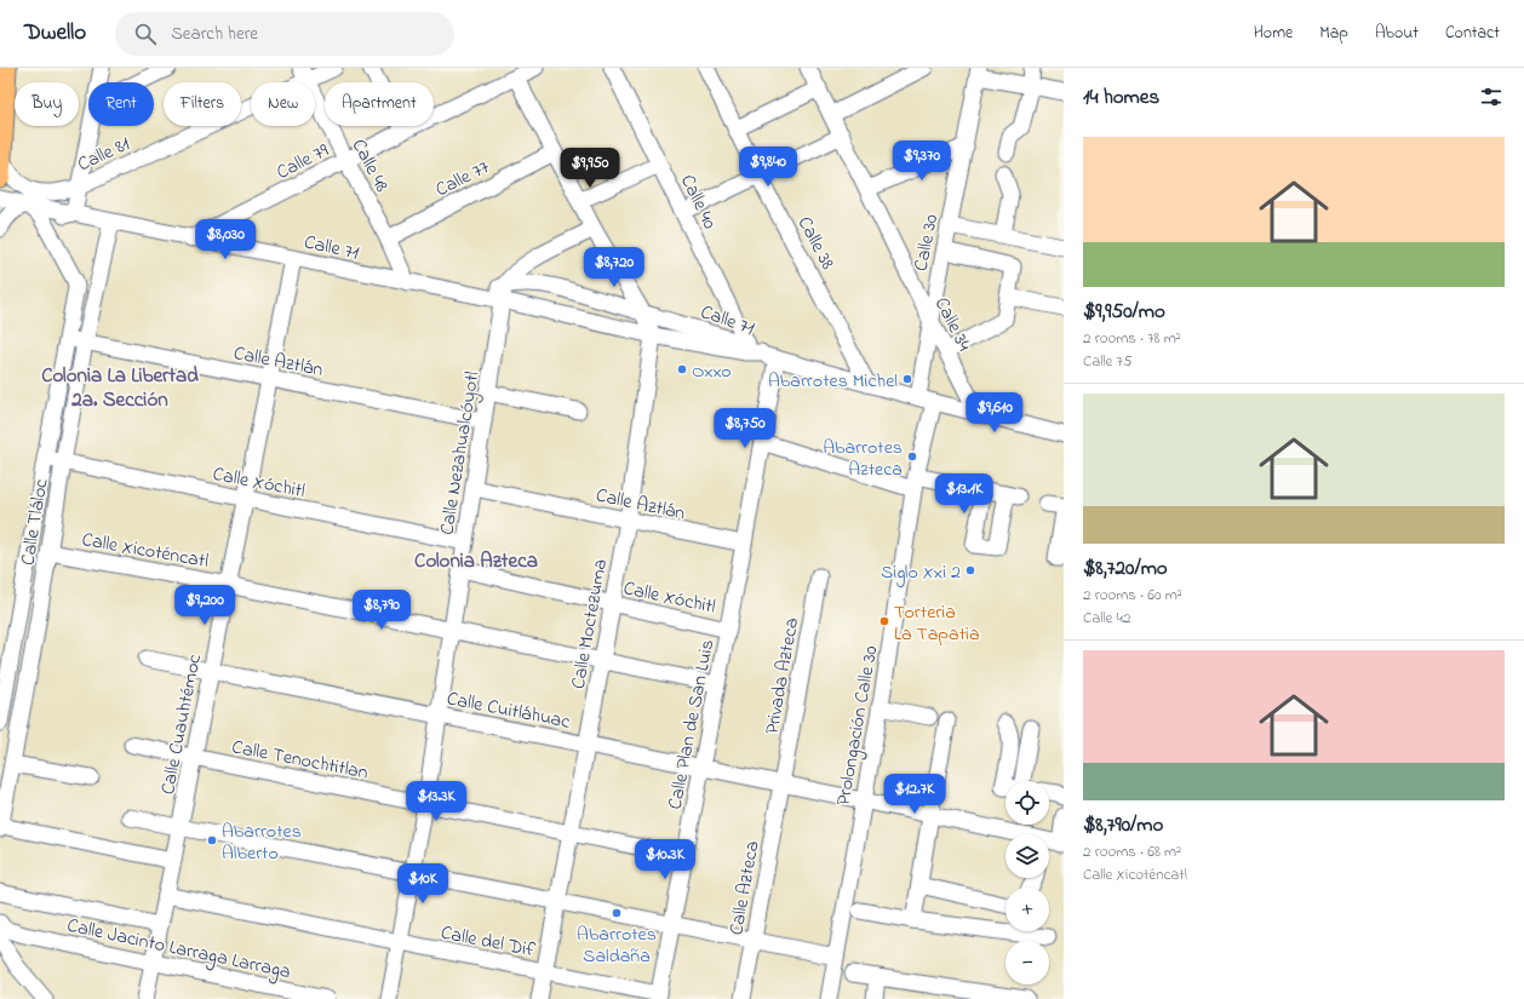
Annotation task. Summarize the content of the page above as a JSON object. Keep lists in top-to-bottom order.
{
  "streets": {
    "street": [
      "Calle 81",
      "Calle 79",
      "Calle 48",
      "Calle 77",
      "Calle 40",
      "Calle 38",
      "Calle 30",
      "Calle 71",
      "Calle 34",
      "Calle Aztlán",
      "Calle Nezahualcóyotl",
      "Calle Xóchitl",
      "Calle Tláloc",
      "Calle Xicoténcatl",
      "Calle Moctezuma",
      "Privada Azteca",
      "Calle Cuitláhuac",
      "Calle Cuauhtémoc",
      "Calle Plan de San Luis",
      "Prolongación Calle 30",
      "Calle Tenochtitlan",
      "Calle Azteca",
      "Calle del Dif",
      "Calle Jacinto Larraga Larraga"
    ]
  },
  "crossings": [
    ["Calle 81", "Calle 48"],
    ["Calle 79", "Calle 48"],
    ["Calle 79", "Calle 71"],
    ["Calle 48", "Calle 77"],
    ["Calle 48", "Calle 71"],
    ["Calle 40", "Calle 71"],
    ["Calle 38", "Calle 71"],
    ["Calle 30", "Calle 71"],
    ["Calle 30", "Calle 34"],
    ["Calle 71", "Calle 34"],
    ["Calle 71", "Calle Nezahualcóyotl"],
    ["Calle 71", "Calle Tláloc"],
    ["Calle 71", "Calle Moctezuma"],
    ["Calle 71", "Calle Cuauhtémoc"],
    ["Calle 71", "Calle Plan de San Luis"],
    ["Calle 71", "Prolongación Calle 30"],
    ["Calle Aztlán", "Calle Nezahualcóyotl"],
    ["Calle Aztlán", "Calle Tláloc"],
    ["Calle Aztlán", "Calle Moctezuma"],
    ["Calle Aztlán", "Calle Cuauhtémoc"],
    ["Calle Aztlán", "Calle Plan de San Luis"],
    ["Calle Nezahualcóyotl", "Calle Xóchitl"],
    ["Calle Nezahualcóyotl", "Calle Xicoténcatl"],
    ["Calle Nezahualcóyotl", "Calle Cuitláhuac"],
    ["Calle Nezahualcóyotl", "Calle Tenochtitlan"],
    ["Calle Nezahualcóyotl", "Calle del Dif"],
    ["Calle Xóchitl", "Calle Tláloc"],
    ["Calle Xóchitl", "Calle Moctezuma"],
    ["Calle Xóchitl", "Calle Cuauhtémoc"],
    ["Calle Xóchitl", "Calle Plan de San Luis"],
    ["Calle Tláloc", "Calle Xicoténcatl"],
    ["Calle Xicoténcatl", "Calle Moctezuma"],
    ["Calle Xicoténcatl", "Calle Cuauhtémoc"],
    ["Calle Xicoténcatl", "Calle Plan de San Luis"],
    ["Calle Moctezuma", "Calle Cuitláhuac"],
    ["Calle Moctezuma", "Calle Tenochtitlan"],
    ["Calle Moctezuma", "Calle del Dif"],
    ["Privada Azteca", "Calle Cuitláhuac"],
    ["Privada Azteca", "Calle Azteca"],
    ["Calle Cuitláhuac", "Calle Cuauhtémoc"],
    ["Calle Cuitláhuac", "Calle Plan de San Luis"],
    ["Calle Cuitláhuac", "Prolongación Calle 30"],
    ["Calle Cuitláhuac", "Calle Azteca"],
    ["Calle Cuauhtémoc", "Calle Tenochtitlan"],
    ["Calle Cuauhtémoc", "Calle del Dif"],
    ["Calle Cuauhtémoc", "Calle Jacinto Larraga Larraga"],
    ["Calle Plan de San Luis", "Calle Tenochtitlan"],
    ["Calle Plan de San Luis", "Calle del Dif"]
  ],
  "districts": ["Colonia La Libertad 2a. Sección", "Colonia Azteca"],
  "places": [
    "Oxxo",
    "Abarrotes Michel",
    "Abarrotes Azteca",
    "Siglo Xxi 2",
    "Torteria La Tapatia",
    "Abarrotes Alberto",
    "Abarrotes Saldaña"
  ],
  "page": {
    "header": "Dwello",
    "search": "Search here",
    "nav": [
      "Home",
      "Map",
      "About",
      "Contact"
    ],
    "heading": "14 homes",
    "chip": [
      "Buy",
      "Rent",
      "Filters",
      "New",
      "Apartment"
    ],
    "list": [
      {
        "name": "$9,950/mo",
        "note": "2 rooms · 78 m² · Calle 75"
      },
      {
        "name": "$8,720/mo",
        "note": "2 rooms · 60 m² · Calle 42"
      },
      {
        "name": "$8,790/mo",
        "note": "2 rooms · 68 m² · Calle Xicoténcatl"
      }
    ],
    "price": [
      "$9,370",
      "$9,840",
      "$9,950",
      "$8,030",
      "$8,720",
      "$9,610",
      "$8,750",
      "$13.1K",
      "$9,200",
      "$8,790",
      "$12.7K",
      "$13.3K",
      "$10.3K",
      "$10K"
    ],
    "map_buttons": ["+", "−"]
  }
}
